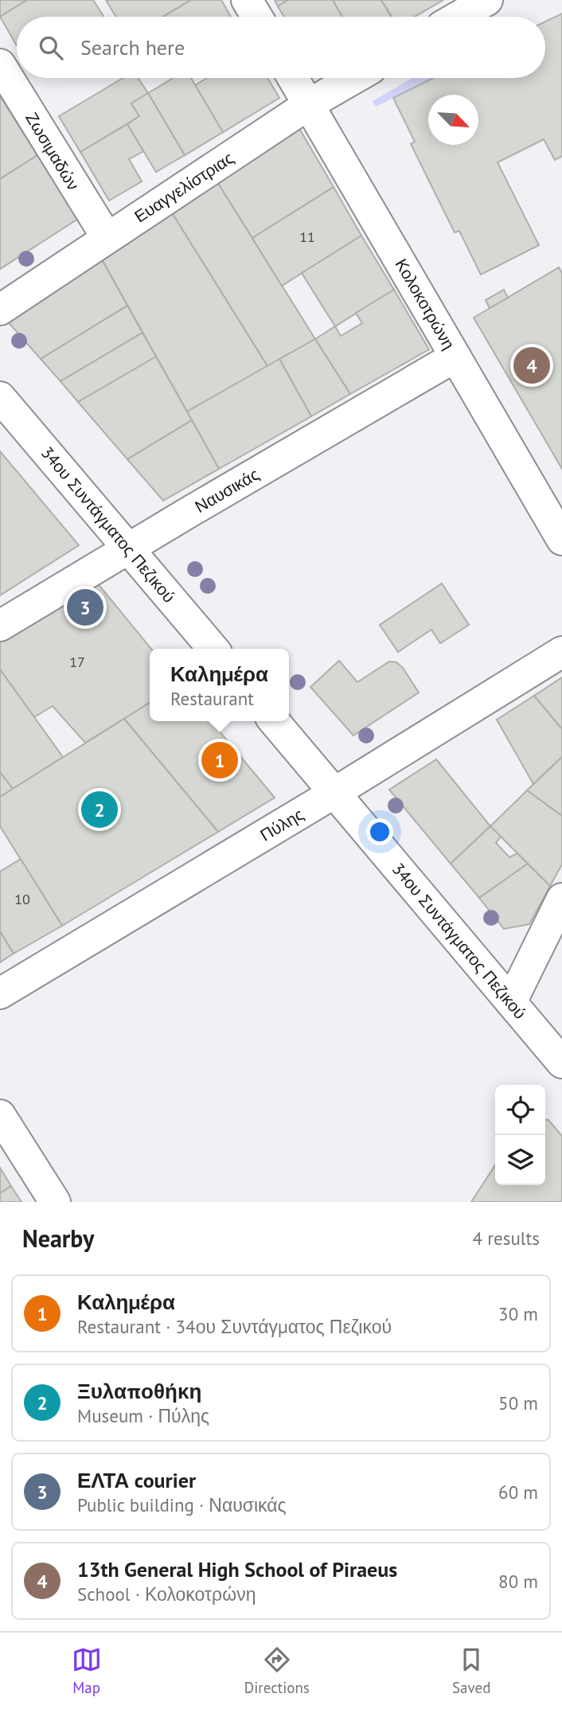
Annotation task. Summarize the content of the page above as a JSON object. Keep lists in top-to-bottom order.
{
  "streets": {
    "street": [
      "Ζωσιμαδών",
      "Ευαγγελίστριας",
      "Κολοκοτρώνη",
      "Ναυσικάς",
      "34ου Συντάγματος Πεζικού",
      "Πύλης"
    ]
  },
  "crossings": [
    ["Ζωσιμαδών", "Ευαγγελίστριας"],
    ["Ευαγγελίστριας", "Κολοκοτρώνη"],
    ["Κολοκοτρώνη", "Ναυσικάς"],
    ["Ναυσικάς", "34ου Συντάγματος Πεζικού"],
    ["34ου Συντάγματος Πεζικού", "Πύλης"]
  ],
  "house_numbers": ["11", "17", "10"],
  "north": "bottom right",
  "page": {
    "search": "Search here",
    "pins": [
      "4",
      "3",
      "1",
      "2"
    ],
    "popup": ["Καλημέρα", "Restaurant"],
    "heading": ["Nearby", "4 results"],
    "list": [
      {
        "mark": "1",
        "name": "Καλημέρα",
        "note": "Restaurant · 34ου Συντάγματος Πεζικού",
        "value": "30 m"
      },
      {
        "mark": "2",
        "name": "Ξυλαποθήκη",
        "note": "Museum · Πύλης",
        "value": "50 m"
      },
      {
        "mark": "3",
        "name": "ΕΛΤΑ courier",
        "note": "Public building · Ναυσικάς",
        "value": "60 m"
      },
      {
        "mark": "4",
        "name": "13th General High School of Piraeus",
        "note": "School · Κολοκοτρώνη",
        "value": "80 m"
      }
    ],
    "nav": ["Map", "Directions", "Saved"]
  }
}
